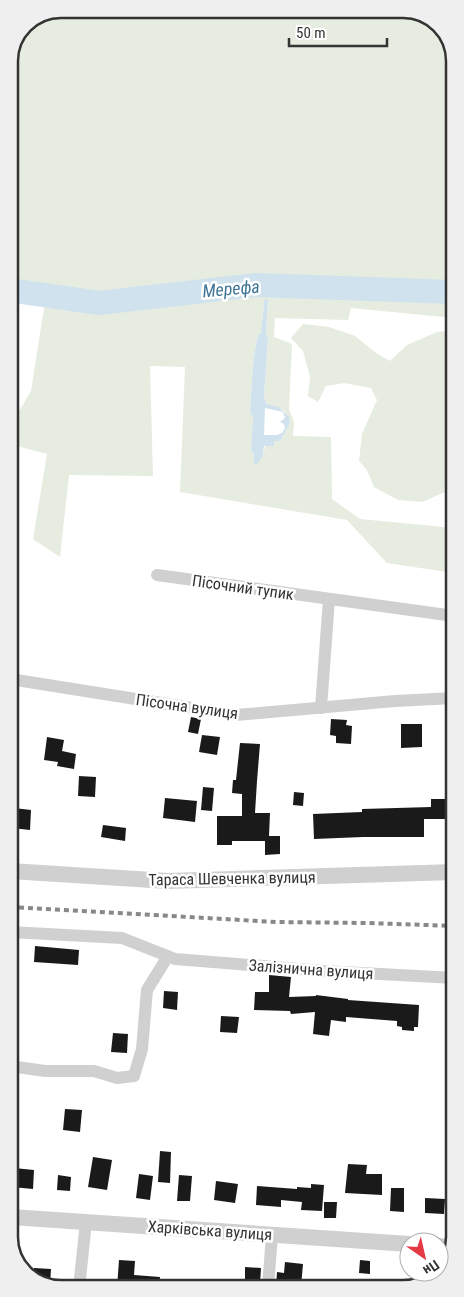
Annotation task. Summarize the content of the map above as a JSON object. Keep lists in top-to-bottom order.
{
  "streets": {
    "street": [
      "Пісочний тупик",
      "Пісочна вулиця",
      "Тараса Шевченка вулиця",
      "Залізнична вулиця",
      "Харківська вулиця"
    ]
  },
  "water": ["Мерефа"],
  "scale_bar": "50 m",
  "north": "bottom right"
}
